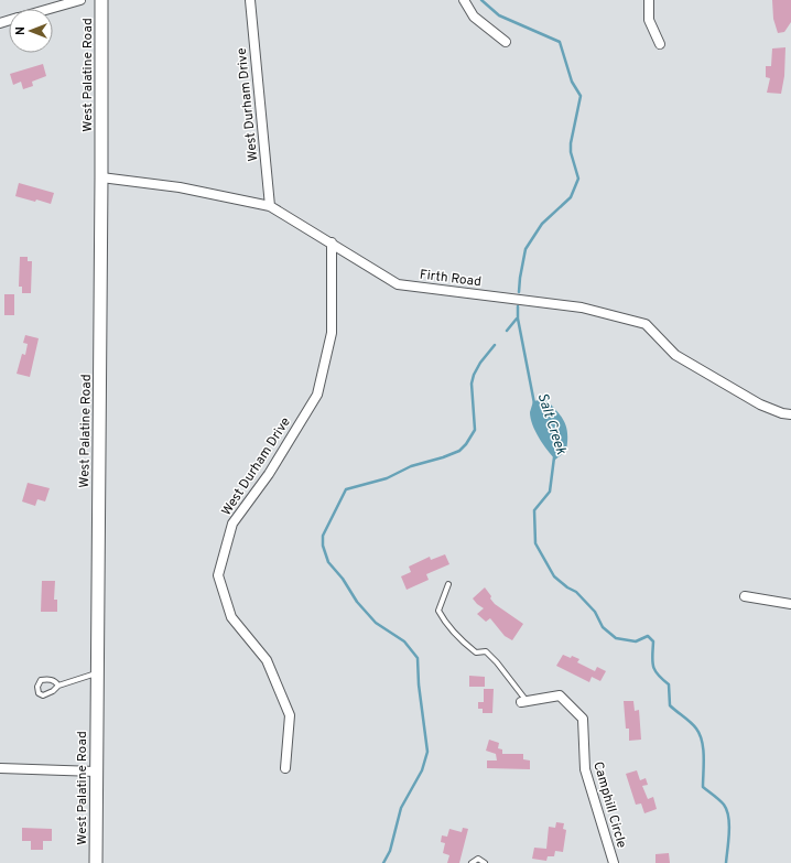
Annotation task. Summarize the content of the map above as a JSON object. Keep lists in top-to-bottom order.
{
  "streets": {
    "main road": ["West Palatine Road"],
    "street": ["West Durham Drive", "Firth Road", "Camphill Circle"]
  },
  "crossings": [
    ["West Palatine Road", "Firth Road"],
    ["West Durham Drive", "Firth Road"]
  ],
  "water": ["Salt Creek"],
  "north": "left"
}
